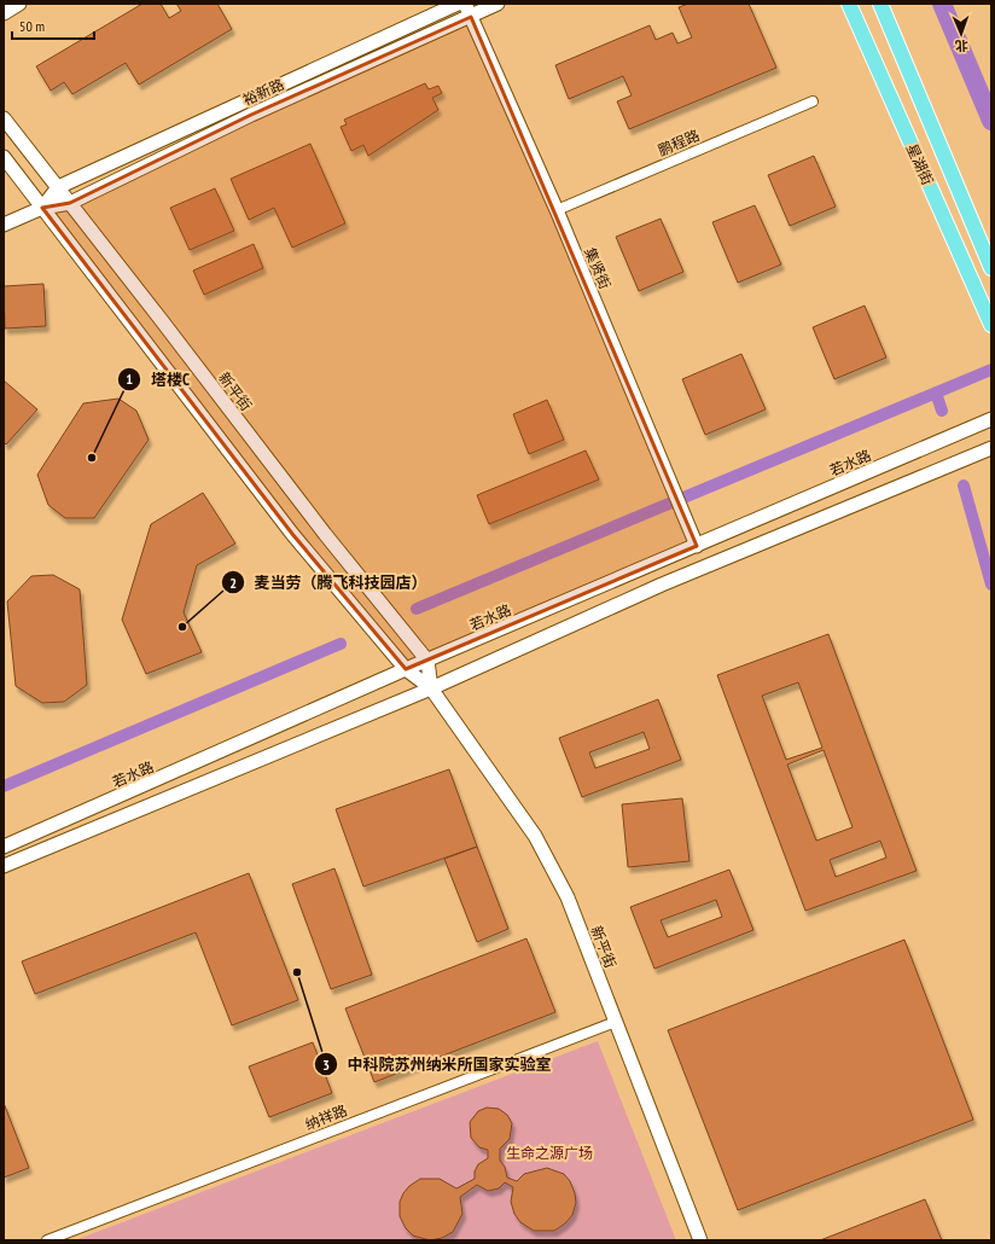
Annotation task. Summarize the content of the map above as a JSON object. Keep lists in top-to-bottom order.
{
  "streets": {
    "main road": [
      "裕新路",
      "星湖街",
      "集贤街",
      "新平街",
      "若水路"
    ],
    "street": ["鹏程路", "纳祥路"]
  },
  "crossings": [
    ["裕新路", "集贤街"],
    ["裕新路", "新平街"],
    ["鹏程路", "集贤街"],
    ["集贤街", "若水路"],
    ["新平街", "若水路"],
    ["新平街", "纳祥路"]
  ],
  "parks": ["生命之源广场"],
  "places": ["塔楼C", "麦当劳（腾飞科技园店）", "中科院苏州纳米所国家实验室"],
  "scale_bar": "50 m",
  "north": "bottom"
}
